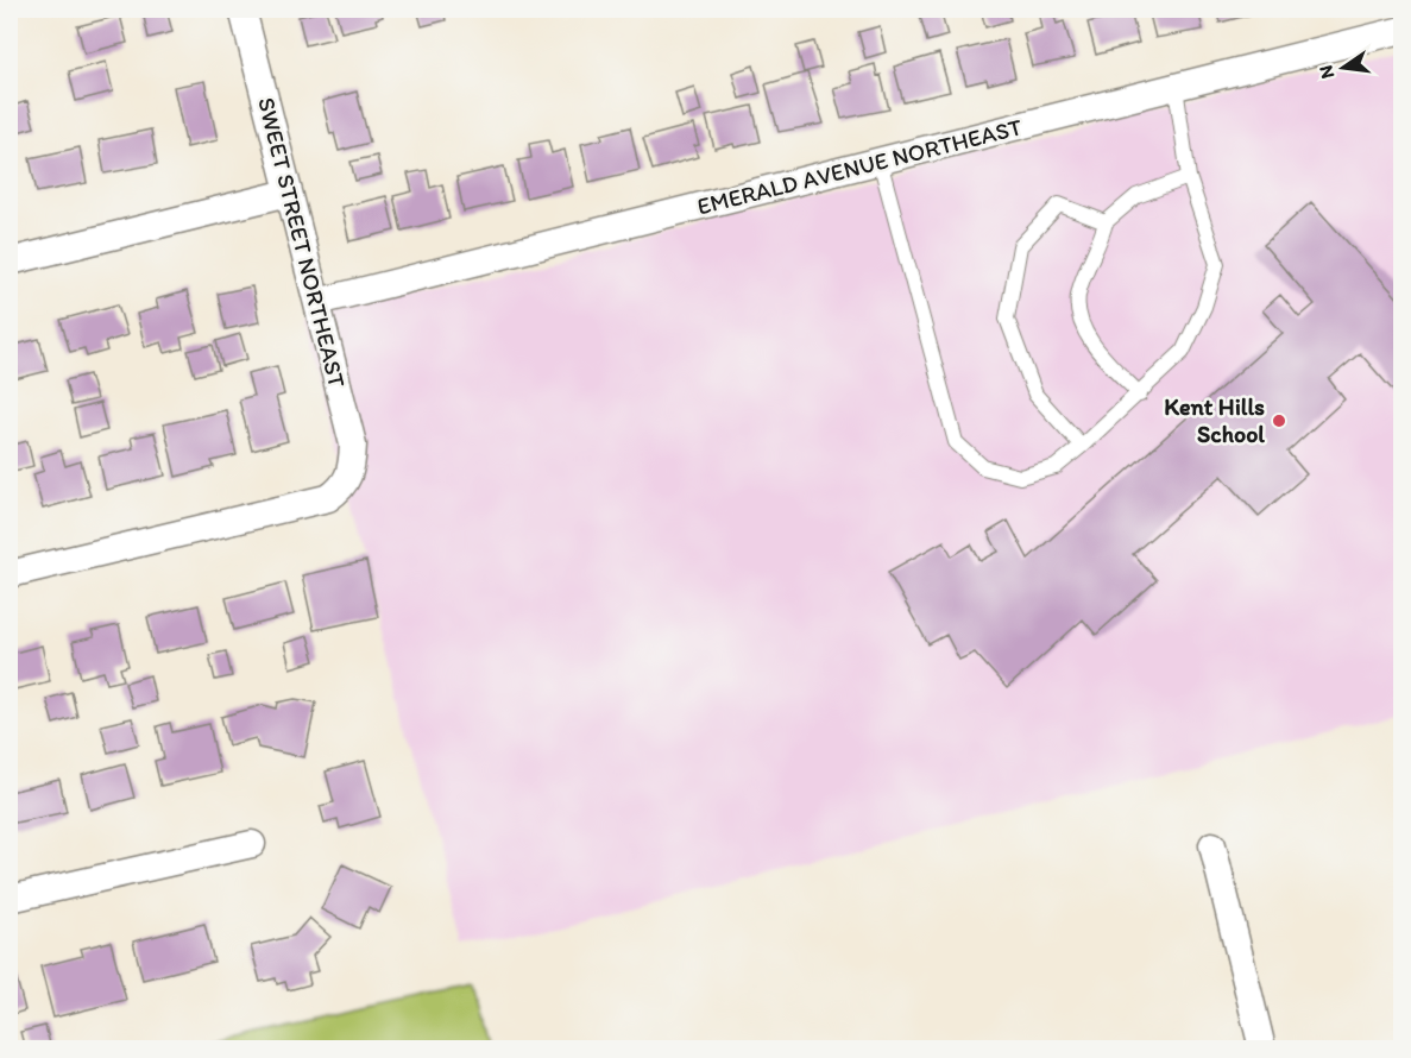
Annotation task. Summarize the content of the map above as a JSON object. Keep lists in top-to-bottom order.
{
  "streets": {
    "street": ["EMERALD AVENUE NORTHEAST", "SWEET STREET NORTHEAST"]
  },
  "crossings": [
    ["EMERALD AVENUE NORTHEAST", "SWEET STREET NORTHEAST"]
  ],
  "places": ["Kent Hills School"],
  "north": "left"
}
